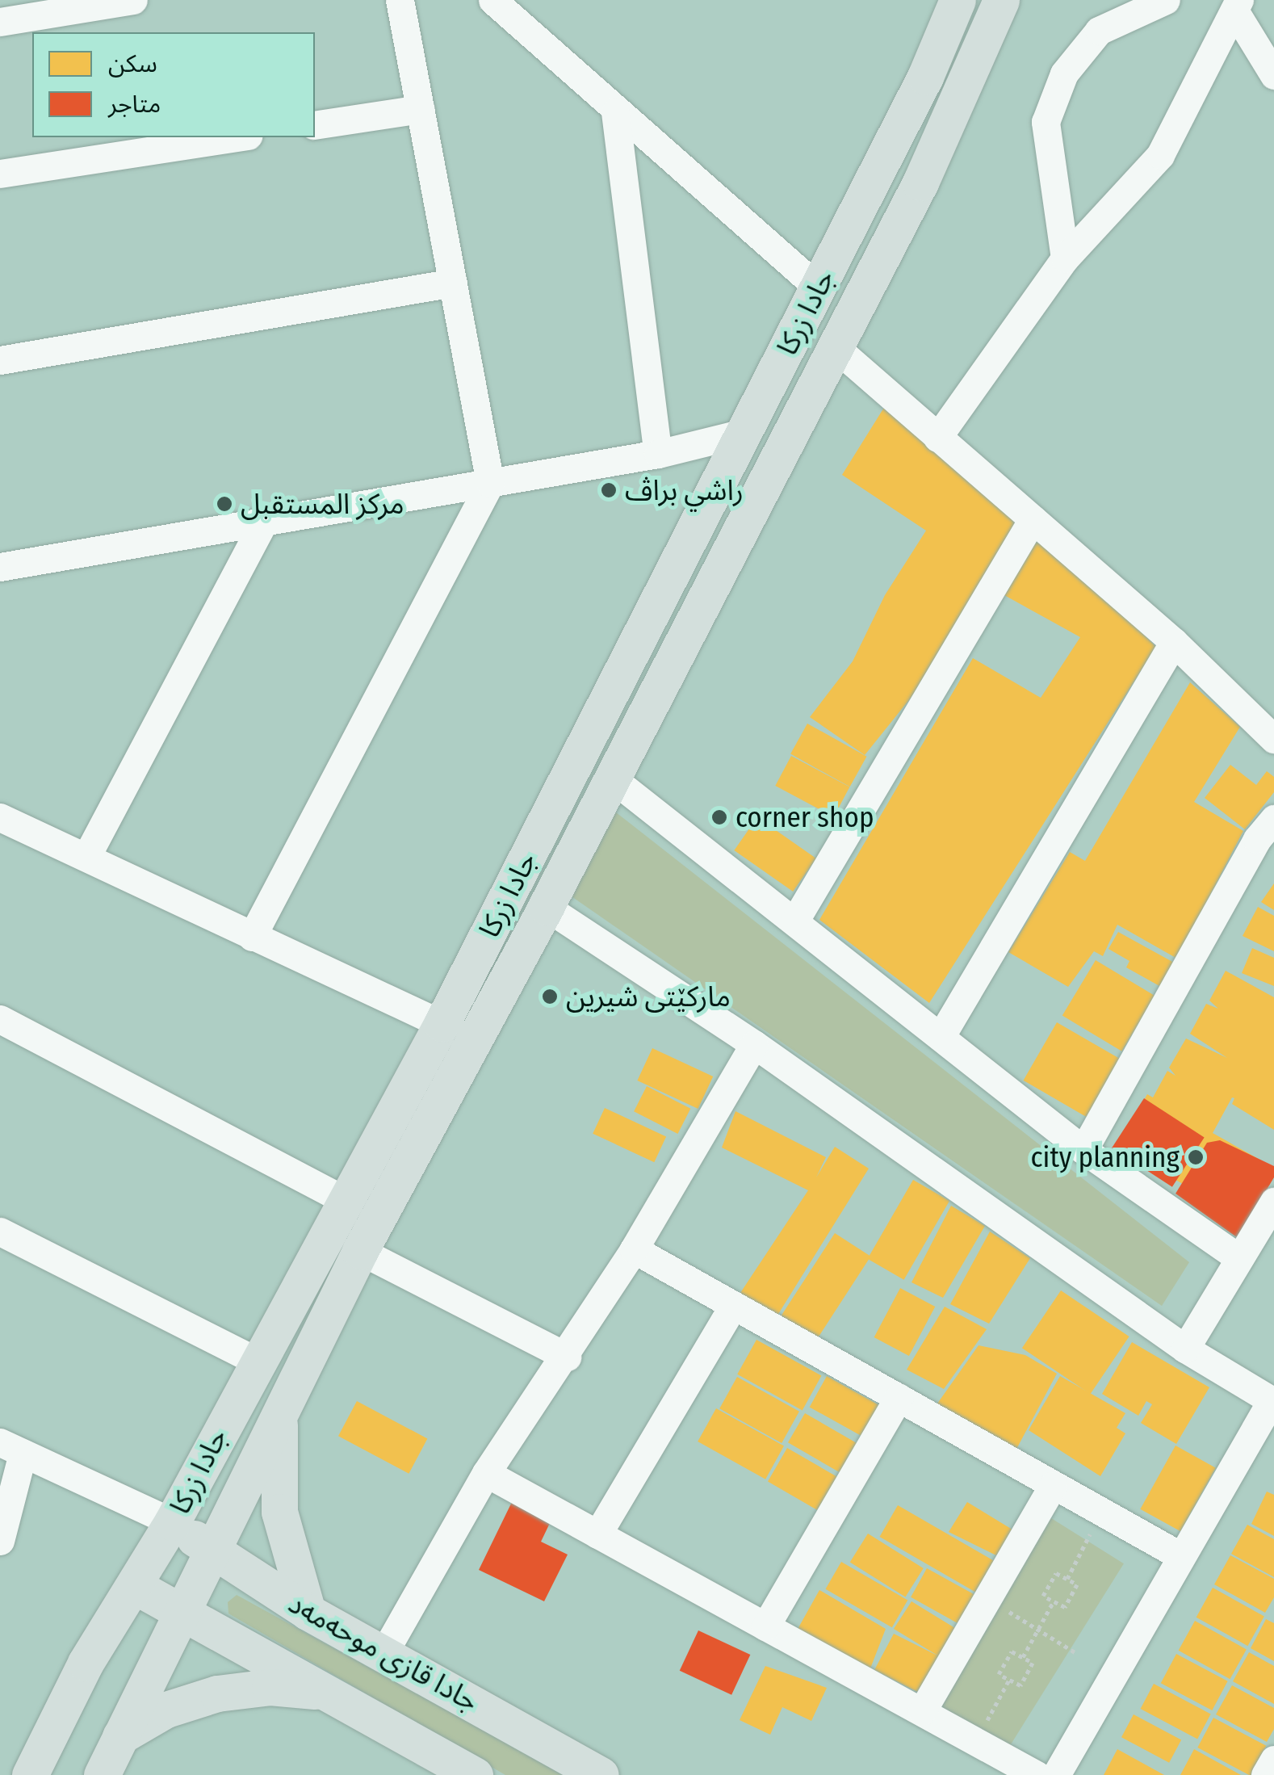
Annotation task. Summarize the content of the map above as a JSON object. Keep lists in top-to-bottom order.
{
  "streets": {
    "main road": ["جادا زرکا", "جادا قازی موحەمەد"]
  },
  "crossings": [
    ["جادا زرکا", "جادا قازی موحەمەد"]
  ],
  "places": [
    "راشي براڤ",
    "مركز المستقبل",
    "corner shop",
    "مارکێتی شیرین",
    "city planning"
  ],
  "legend": ["سكن", "متاجر"]
}
